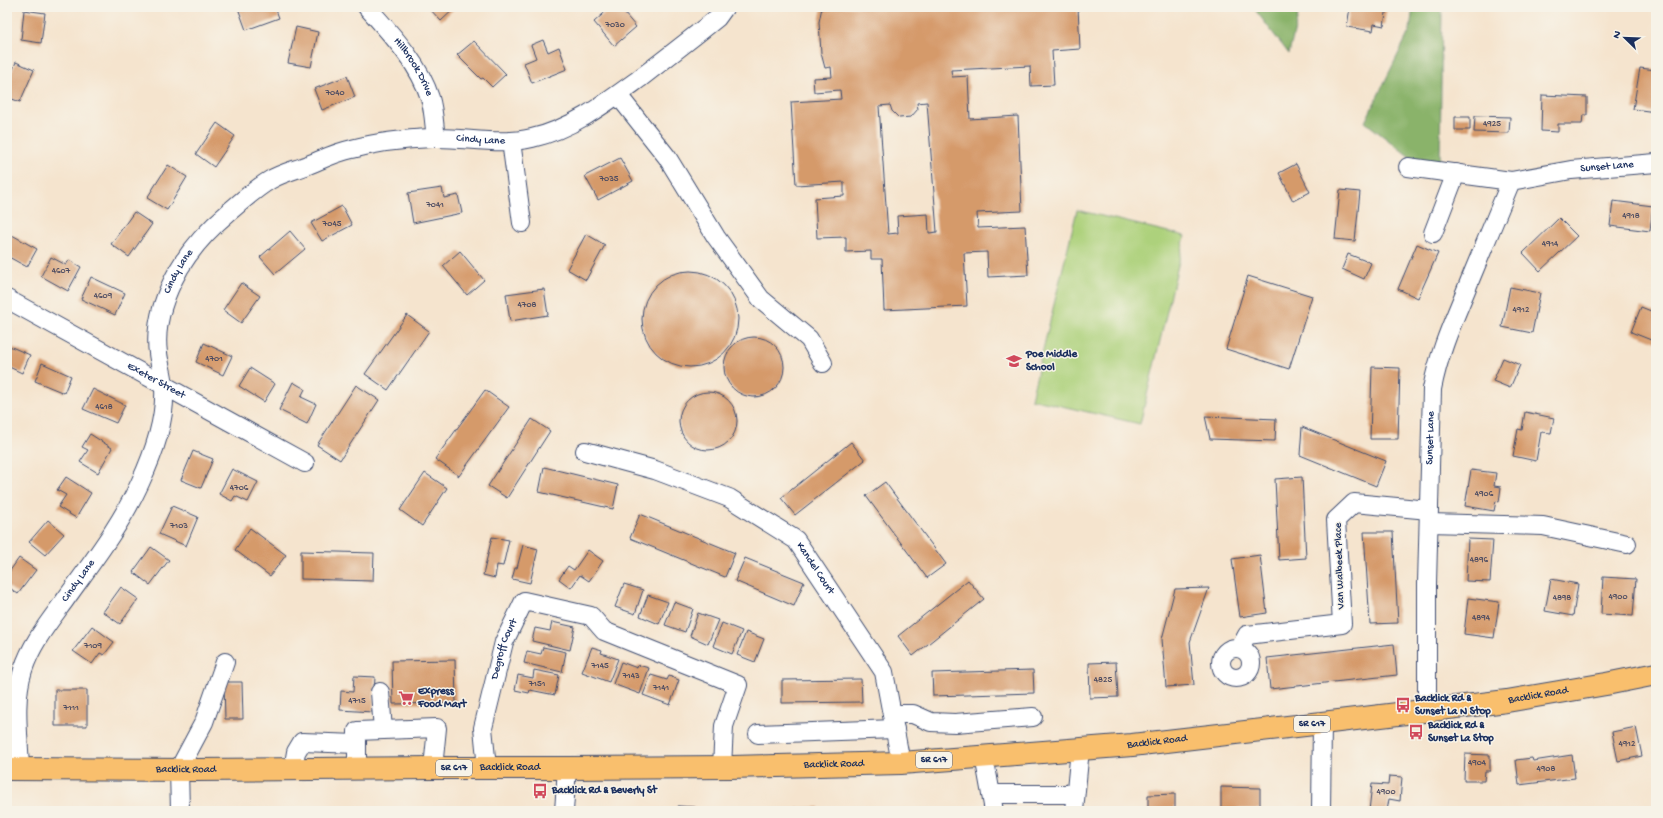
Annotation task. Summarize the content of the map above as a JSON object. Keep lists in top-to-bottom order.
{
  "streets": {
    "main road": ["Backlick Road", "SR 617"],
    "street": [
      "Hillbrook Drive",
      "Cindy Lane",
      "Sunset Lane",
      "Exeter Street",
      "Van Walbeek Place",
      "Kandel Court",
      "Degroff Court"
    ]
  },
  "crossings": [
    ["Hillbrook Drive", "Cindy Lane"],
    ["Cindy Lane", "Exeter Street"],
    ["Cindy Lane", "Backlick Road"],
    ["Sunset Lane", "Van Walbeek Place"],
    ["Sunset Lane", "Backlick Road"],
    ["Kandel Court", "Backlick Road"],
    ["Degroff Court", "Backlick Road"]
  ],
  "places": {
    "school or university": ["Poe Middle School"],
    "supermarket": ["Express Food Mart"],
    "bus stop": ["Backlick Rd & Sunset La N Stop", "Backlick Rd & Sunset La Stop", "Backlick Rd & Beverly St"]
  },
  "house_numbers": [
    "7030",
    "7040",
    "4925",
    "7035",
    "7041",
    "4918",
    "7045",
    "4914",
    "4607",
    "4609",
    "4708",
    "4912",
    "4701",
    "4618",
    "4706",
    "4906",
    "7103",
    "4896",
    "4900",
    "4898",
    "4894",
    "7109",
    "7145",
    "7143",
    "4825",
    "7151",
    "7141",
    "4715",
    "7111",
    "4912",
    "4904",
    "4908",
    "4900"
  ],
  "north": "top left"
}
